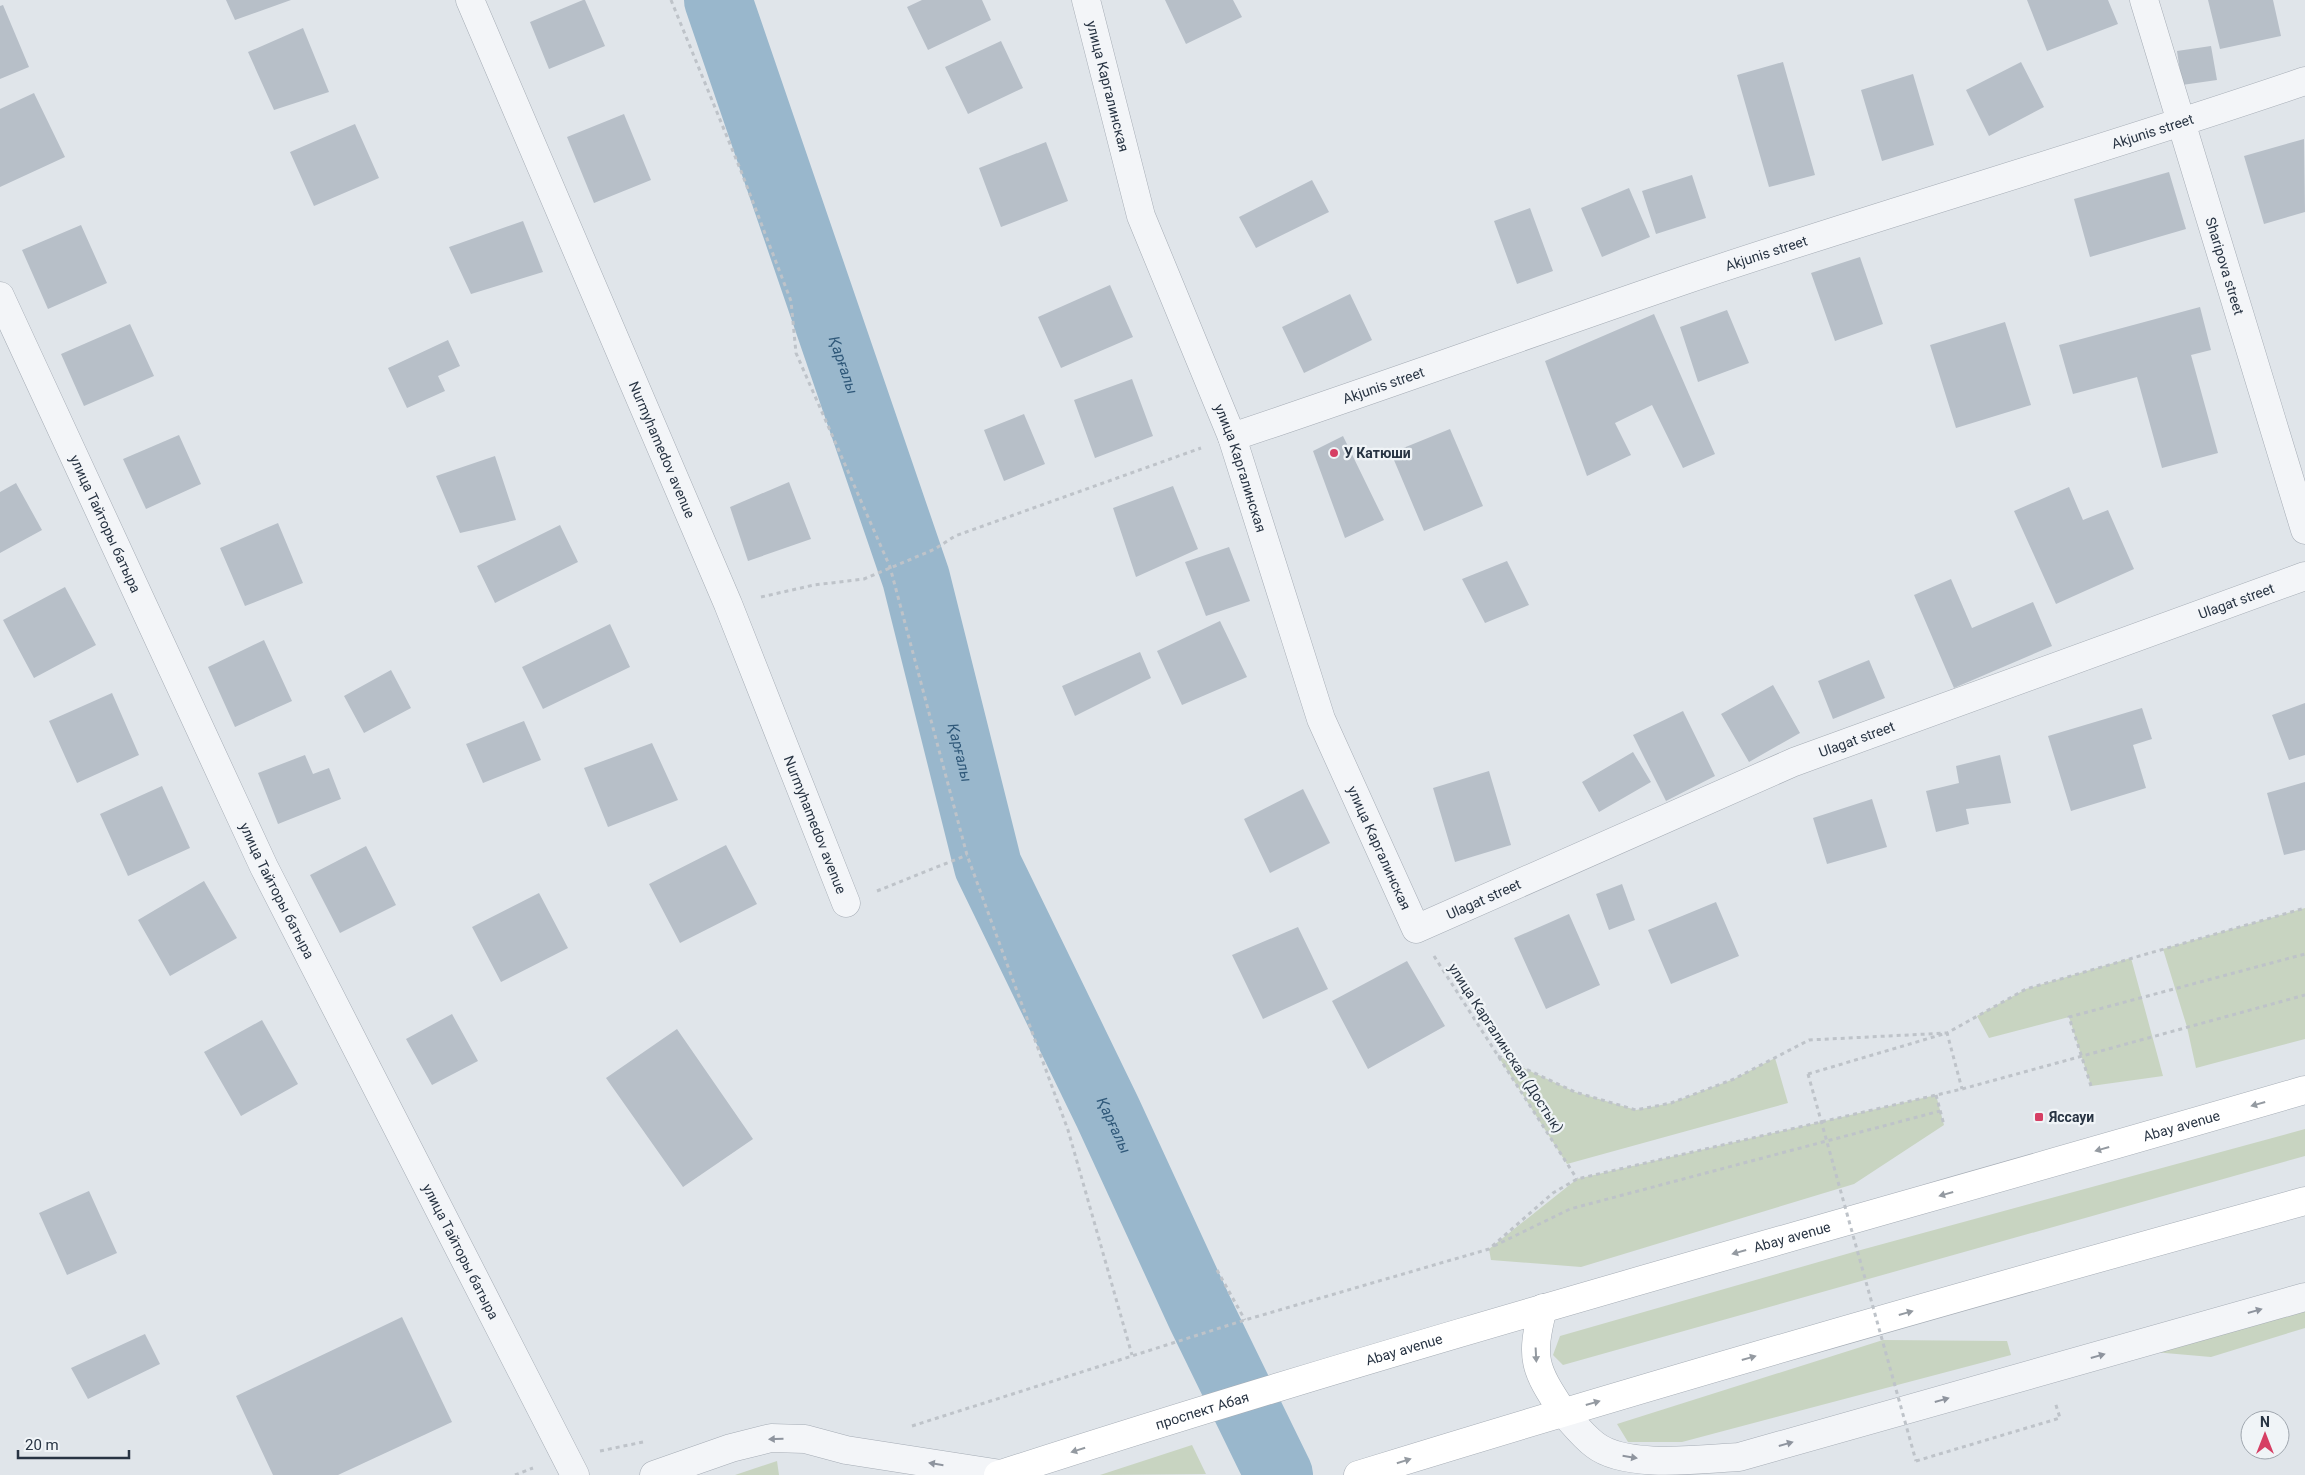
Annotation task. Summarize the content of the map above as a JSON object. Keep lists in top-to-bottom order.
{
  "streets": {
    "main road": ["Abay avenue", "проспект Абая"],
    "street": [
      "улица Каргалинская",
      "Akjunis street",
      "Sharipova street",
      "Nurmyhamedov avenue",
      "улица Тайторы батыра",
      "Ulagat street"
    ],
    "path": ["улица Каргалинская (Достык)"]
  },
  "crossings": [
    ["улица Каргалинская", "Akjunis street"],
    ["улица Каргалинская", "Ulagat street"],
    ["улица Каргалинская", "улица Каргалинская (Достык)"],
    ["Akjunis street", "Sharipova street"],
    ["Ulagat street", "улица Каргалинская (Достык)"],
    ["Abay avenue", "проспект Абая"]
  ],
  "one_way": ["проспект Абая"],
  "water": ["Қарғалы"],
  "places": {
    "other": ["У Катюши"],
    "transit": ["Яссауи"]
  },
  "scale_bar": "20 m",
  "north": "top"
}
